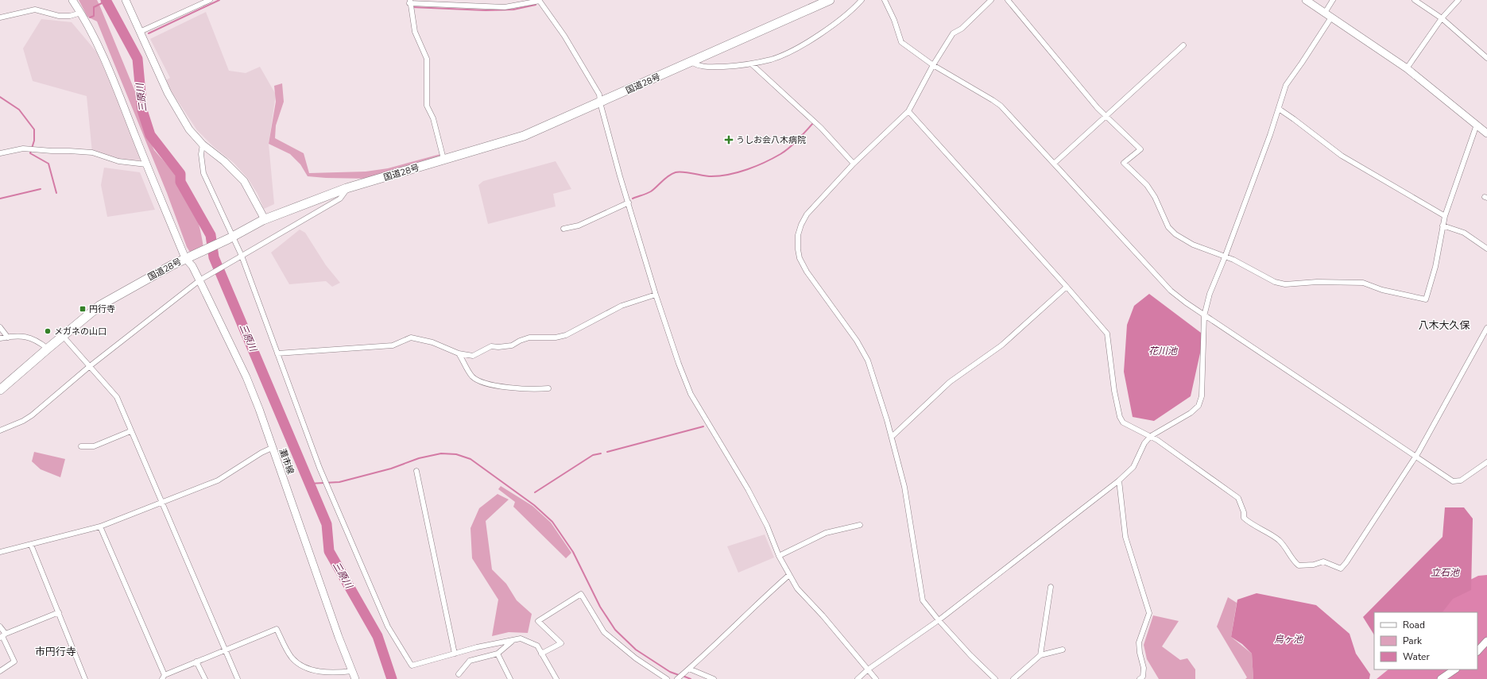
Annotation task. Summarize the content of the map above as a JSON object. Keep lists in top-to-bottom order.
{
  "streets": {
    "highway": ["国道28号"],
    "street": ["灘市線"]
  },
  "crossings": [
    ["国道28号", "灘市線"]
  ],
  "districts": ["八木大久保", "市円行寺"],
  "water": [
    "三原川",
    "花川池",
    "立石池",
    "鳥ヶ池"
  ],
  "places": {
    "health": ["うしお会八木病院"],
    "transit": ["円行寺"],
    "other": ["メガネの山口"]
  },
  "legend": ["Road", "Park", "Water"]
}
